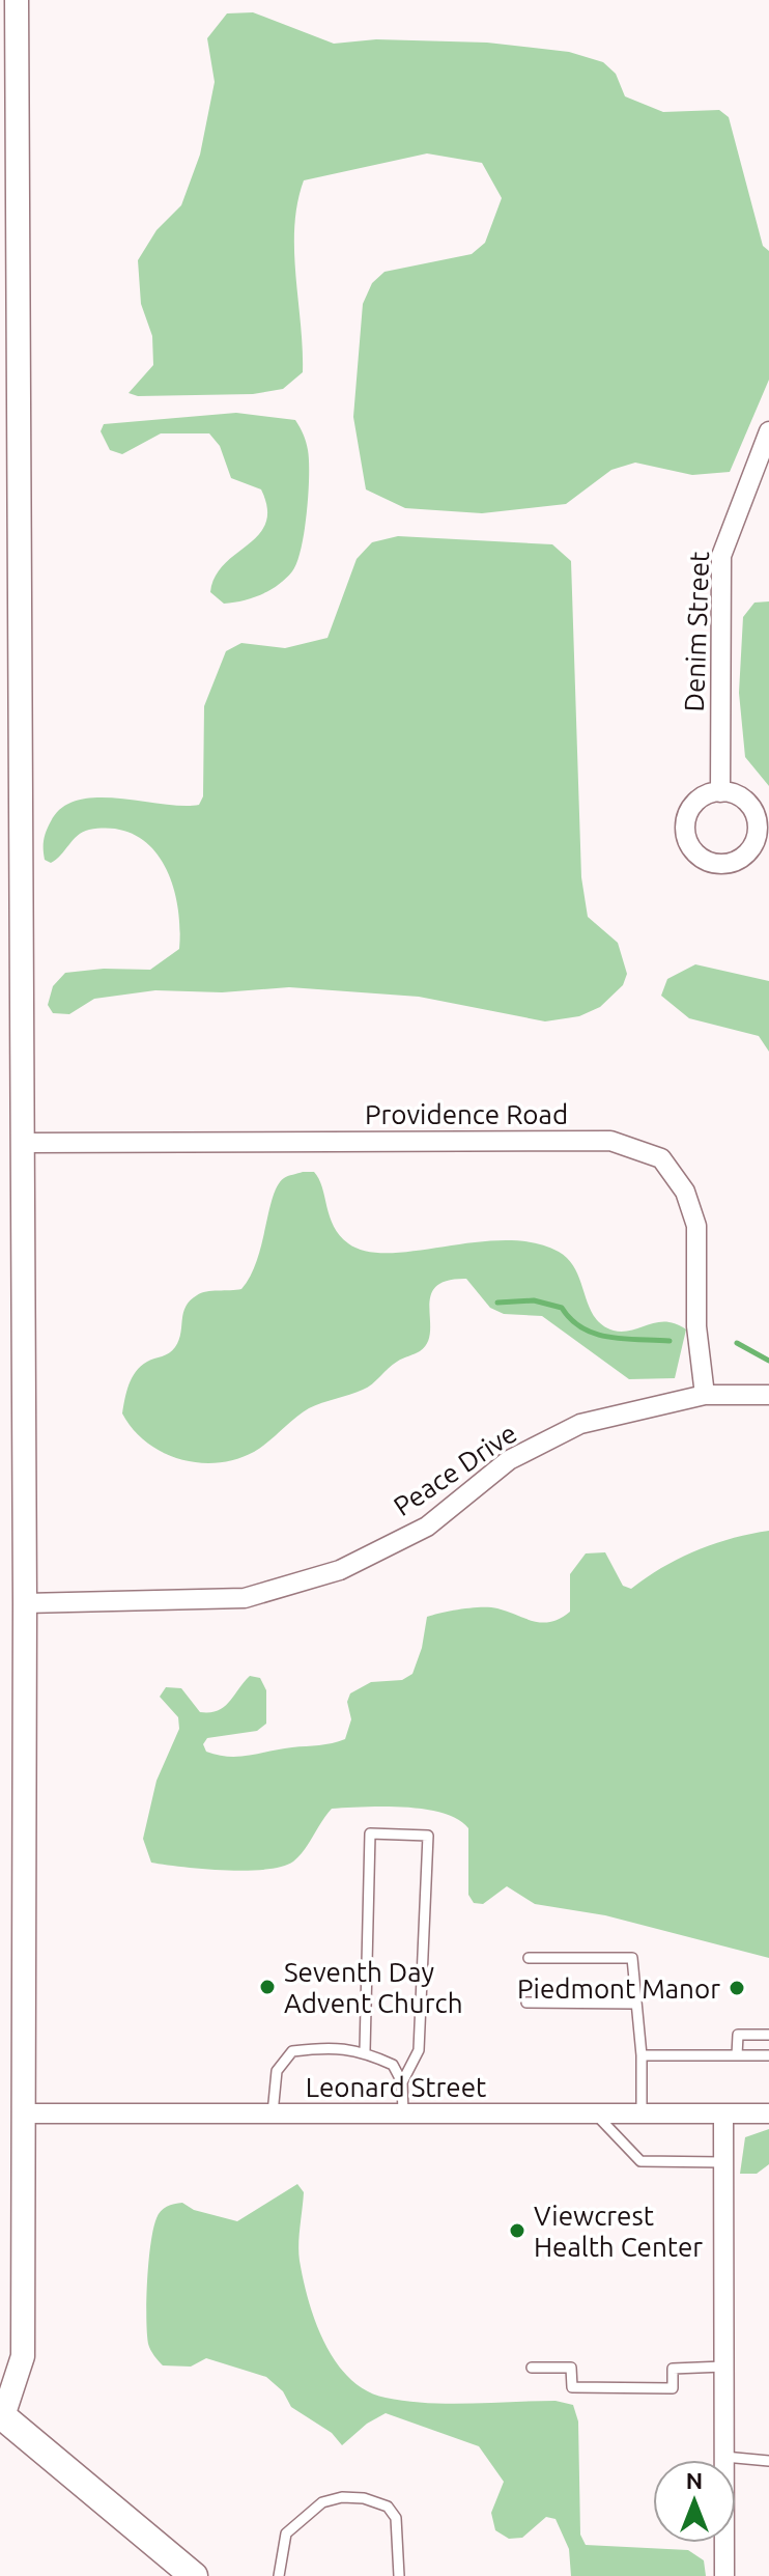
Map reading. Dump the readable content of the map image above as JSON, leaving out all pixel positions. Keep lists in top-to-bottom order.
{
  "streets": {
    "street": [
      "Denim Street",
      "Providence Road",
      "Peace Drive",
      "Leonard Street"
    ]
  },
  "crossings": [
    ["Providence Road", "Peace Drive"]
  ],
  "places": ["Seventh Day Advent Church", "Piedmont Manor", "Viewcrest Health Center"],
  "north": "top"
}
